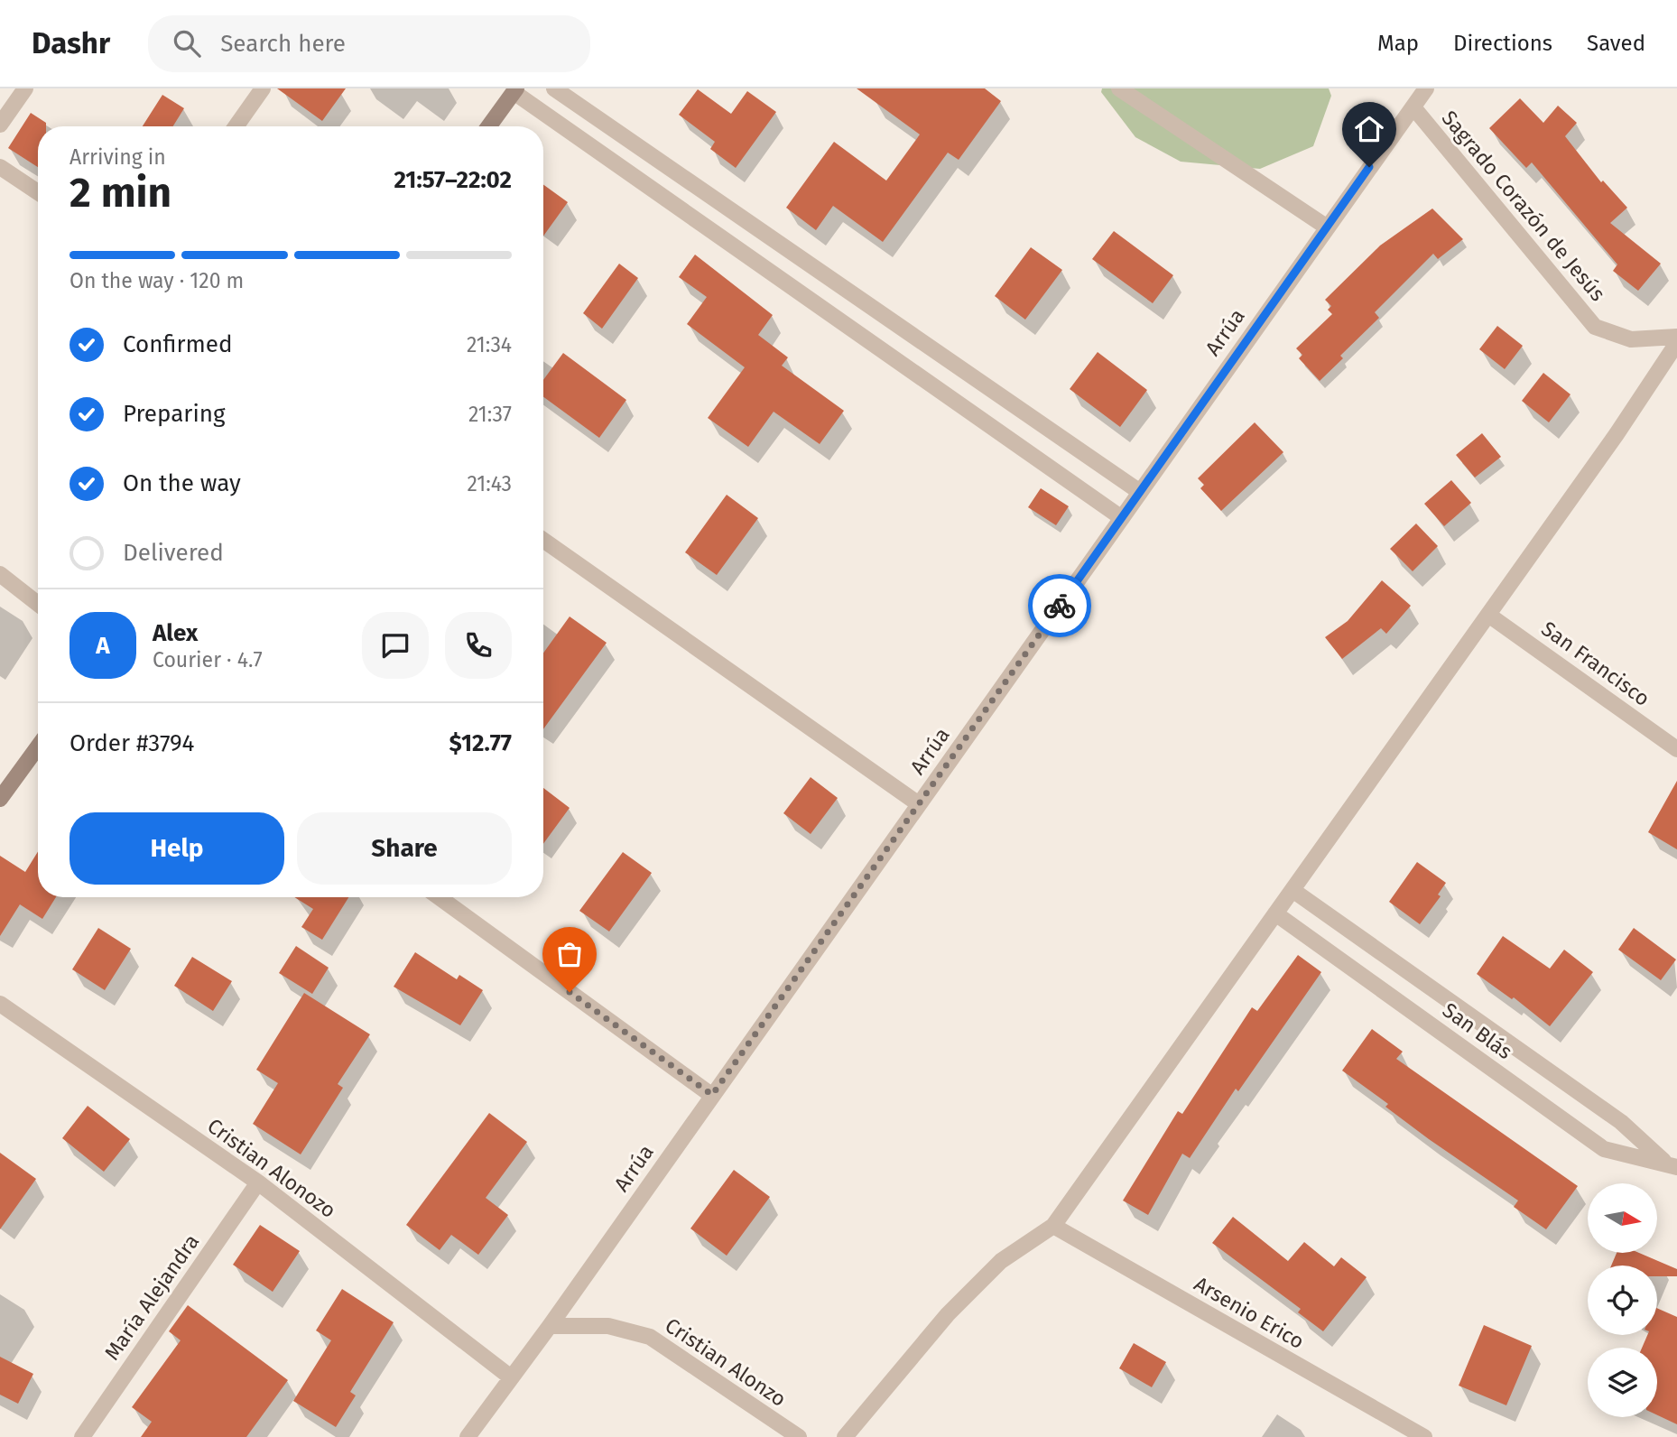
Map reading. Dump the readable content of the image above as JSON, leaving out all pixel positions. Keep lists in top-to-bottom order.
{
  "streets": {
    "street": [
      "Sagrado Corazón de Jesús",
      "Arrúa",
      "San Francisco",
      "San Blás",
      "Cristian Alonozo",
      "María Alejandra",
      "Arsenio Erico",
      "Cristian Alonzo"
    ]
  },
  "crossings": [
    ["Sagrado Corazón de Jesús", "Arrúa"],
    ["Arrúa", "Cristian Alonozo"],
    ["Arrúa", "Cristian Alonzo"],
    ["Cristian Alonozo", "María Alejandra"]
  ],
  "north": "right",
  "page": {
    "header": "Dashr",
    "search": "Search here",
    "nav": ["Map", "Directions", "Saved"],
    "heading": ["2 min", "Arriving in", "21:57–22:02"],
    "panel": [
      "Alex",
      "Courier · 4.7",
      "Order #3794",
      "$12.77"
    ],
    "bar": "On the way · 120 m",
    "list": [
      ["Confirmed", "21:34"],
      ["Preparing", "21:37"],
      ["On the way", "21:43"],
      "Delivered"
    ],
    "round": "A",
    "buttons": ["Help", "Share"]
  }
}
